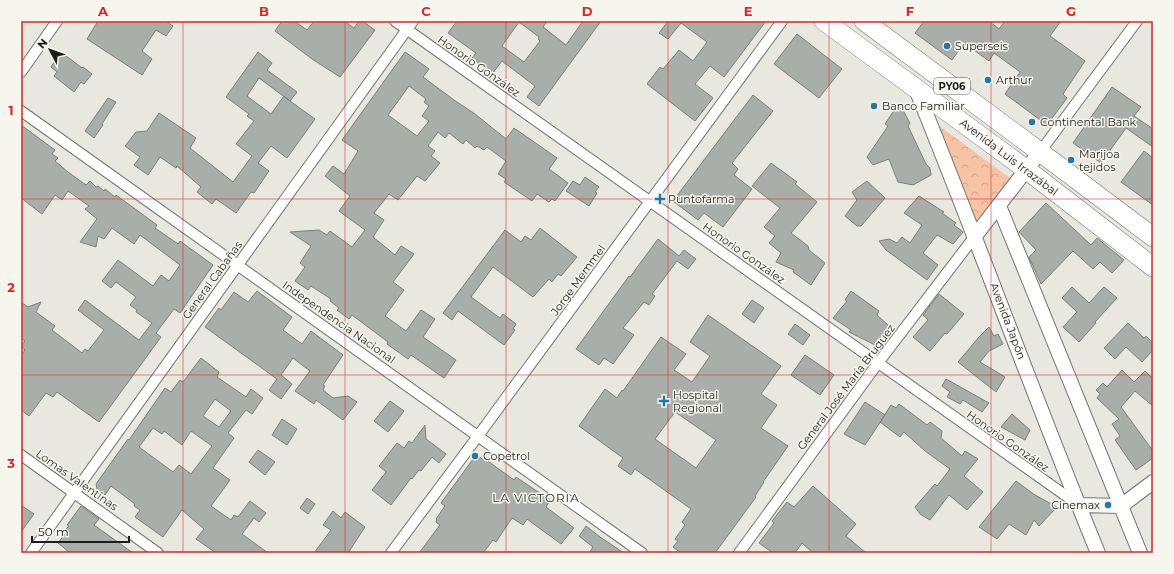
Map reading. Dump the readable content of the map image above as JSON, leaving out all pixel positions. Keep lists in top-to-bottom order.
{
  "streets": {
    "highway": ["PY06", "Avenida Luis Irrazábal"],
    "main road": ["Avenida Japón"],
    "street": [
      "Honorio González",
      "General Cabañas",
      "Jorge Memmel",
      "Independencia Nacional",
      "General José María Bruguez",
      "Lomas Valentinas"
    ]
  },
  "crossings": [
    ["Honorio González", "General Cabañas"],
    ["Honorio González", "Jorge Memmel"],
    ["Honorio González", "Avenida Japón"],
    ["Honorio González", "General José María Bruguez"],
    ["Avenida Luis Irrazábal", "Avenida Japón"],
    ["General Cabañas", "Independencia Nacional"],
    ["General Cabañas", "Lomas Valentinas"],
    ["Jorge Memmel", "Independencia Nacional"],
    ["Avenida Japón", "General José María Bruguez"]
  ],
  "districts": ["LA VICTORIA"],
  "places": {
    "other": [
      "Superseis",
      "Arthur",
      "Banco Familiar",
      "Continental Bank",
      "Marijoa tejidos",
      "Copetrol",
      "Cinemax"
    ],
    "health": ["Puntofarma", "Hospital Regional"]
  },
  "scale_bar": "50 m",
  "north": "top left",
  "grid": {
    "columns": [
      "A",
      "B",
      "C",
      "D",
      "E",
      "F",
      "G"
    ],
    "rows": ["1", "2", "3"]
  }
}
